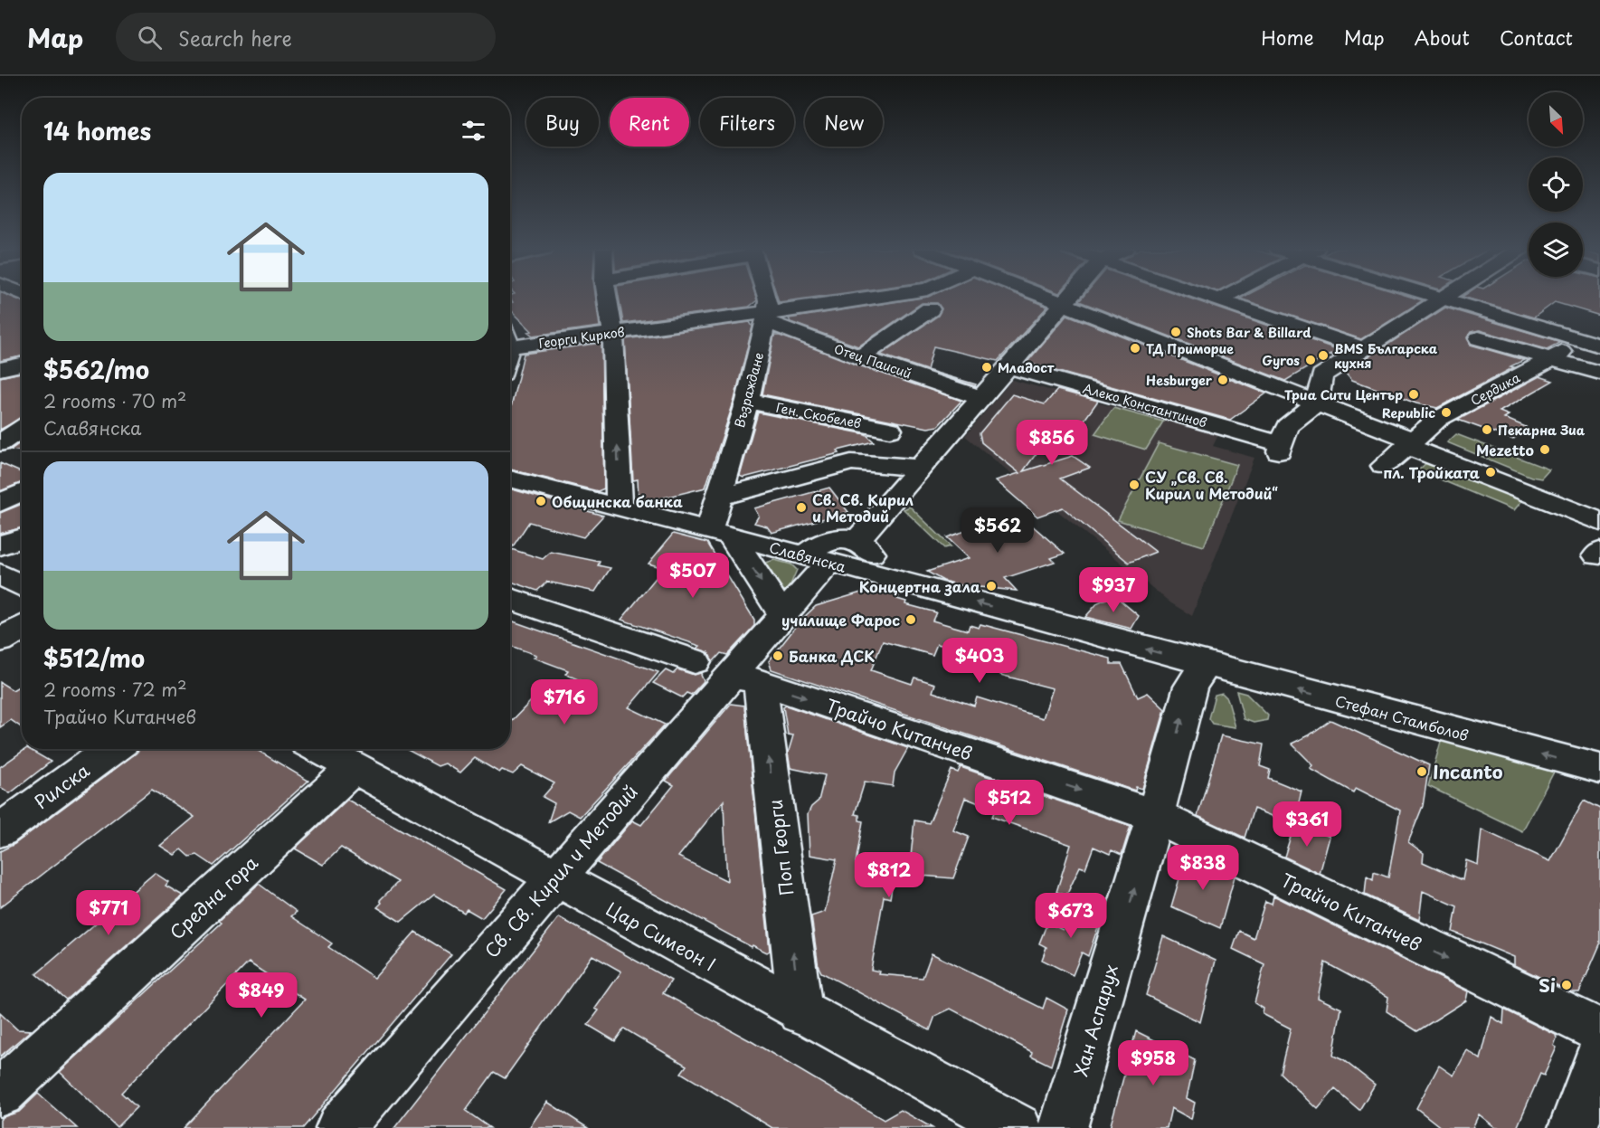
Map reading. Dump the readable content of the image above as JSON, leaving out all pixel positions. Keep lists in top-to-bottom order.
{
  "streets": {
    "street": [
      "Георги Кирков",
      "Отец Паисий",
      "Сердика",
      "Възраждане",
      "Алеко Константинов",
      "Ген. Скобелев",
      "Славянска",
      "Стефан Стамболов",
      "Трайчо Китанчев",
      "Рилска",
      "Поп Георги",
      "Св. Св. Кирил и Методий",
      "Средна гора",
      "Цар Симеон I",
      "Хан Аспарух"
    ]
  },
  "crossings": [
    ["Георги Кирков", "Отец Паисий"],
    ["Георги Кирков", "Възраждане"],
    ["Отец Паисий", "Възраждане"],
    ["Възраждане", "Ген. Скобелев"],
    ["Възраждане", "Славянска"],
    ["Славянска", "Стефан Стамболов"],
    ["Славянска", "Св. Св. Кирил и Методий"],
    ["Славянска", "Хан Аспарух"],
    ["Стефан Стамболов", "Хан Аспарух"],
    ["Трайчо Китанчев", "Поп Георги"],
    ["Трайчо Китанчев", "Св. Св. Кирил и Методий"],
    ["Трайчо Китанчев", "Хан Аспарух"],
    ["Поп Георги", "Св. Св. Кирил и Методий"],
    ["Поп Георги", "Цар Симеон I"],
    ["Св. Св. Кирил и Методий", "Цар Симеон I"],
    ["Средна гора", "Цар Симеон I"]
  ],
  "one_way": [
    "Славянска",
    "Трайчо Китанчев",
    "Поп Георги",
    "Хан Аспарух"
  ],
  "places": [
    "Shots Bar & Billard",
    "ТД Приморие",
    "BMS Българска кухня",
    "Gyros",
    "Младост",
    "Hesburger",
    "Триа Сити Център",
    "Republic",
    "Пекарна Зиа",
    "Mezetto",
    "пл. Тройката",
    "СУ „Св. Св. Кирил и Методий“",
    "Общинска банка",
    "Св. Св. Кирил и Методий",
    "Концертна зала",
    "училище Фарос",
    "Банка ДСК",
    "Incanto",
    "Si"
  ],
  "north": "bottom right",
  "page": {
    "header": "Map",
    "search": "Search here",
    "nav": [
      "Home",
      "Map",
      "About",
      "Contact"
    ],
    "chip": [
      "Buy",
      "Rent",
      "Filters",
      "New"
    ],
    "heading": "14 homes",
    "list": [
      {
        "name": "$562/mo",
        "note": "2 rooms · 70 m² · Славянска"
      },
      {
        "name": "$512/mo",
        "note": "2 rooms · 72 m² · Трайчо Китанчев"
      }
    ],
    "price": [
      "$856",
      "$562",
      "$507",
      "$937",
      "$403",
      "$716",
      "$512",
      "$361",
      "$838",
      "$812",
      "$771",
      "$673",
      "$849",
      "$958"
    ]
  }
}
